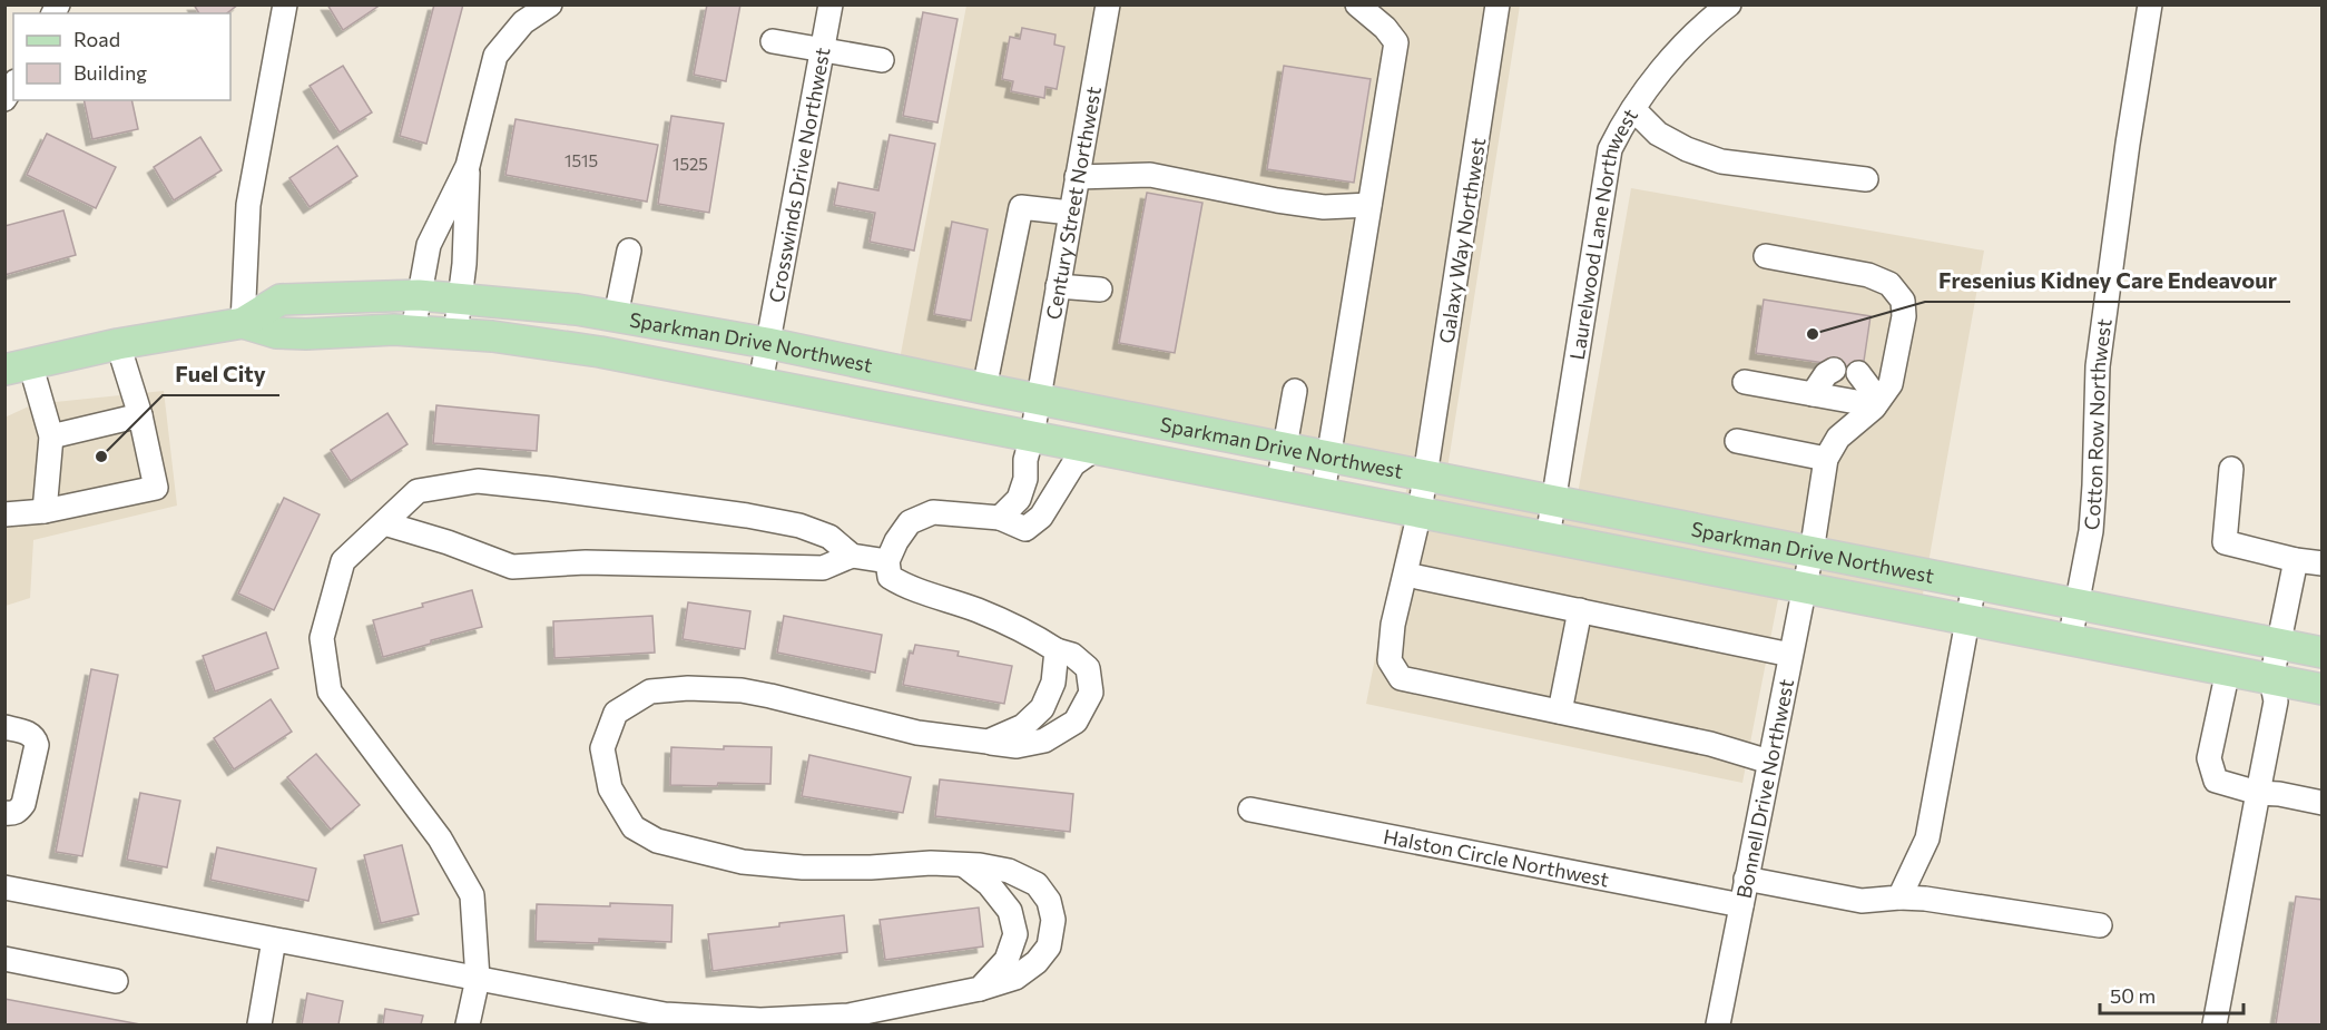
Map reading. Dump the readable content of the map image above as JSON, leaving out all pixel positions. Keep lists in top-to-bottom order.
{
  "streets": {
    "main road": ["Sparkman Drive Northwest"],
    "street": [
      "Crosswinds Drive Northwest",
      "Century Street Northwest",
      "Laurelwood Lane Northwest",
      "Galaxy Way Northwest",
      "Cotton Row Northwest",
      "Bonnell Drive Northwest",
      "Halston Circle Northwest"
    ]
  },
  "crossings": [
    ["Crosswinds Drive Northwest", "Sparkman Drive Northwest"],
    ["Century Street Northwest", "Sparkman Drive Northwest"],
    ["Laurelwood Lane Northwest", "Sparkman Drive Northwest"],
    ["Galaxy Way Northwest", "Sparkman Drive Northwest"],
    ["Galaxy Way Northwest", "Bonnell Drive Northwest"],
    ["Sparkman Drive Northwest", "Cotton Row Northwest"],
    ["Sparkman Drive Northwest", "Bonnell Drive Northwest"],
    ["Bonnell Drive Northwest", "Halston Circle Northwest"]
  ],
  "places": ["Fresenius Kidney Care Endeavour", "Fuel City"],
  "house_numbers": ["1515", "1525"],
  "legend": ["Road", "Building"],
  "scale_bar": "50 m"
}
